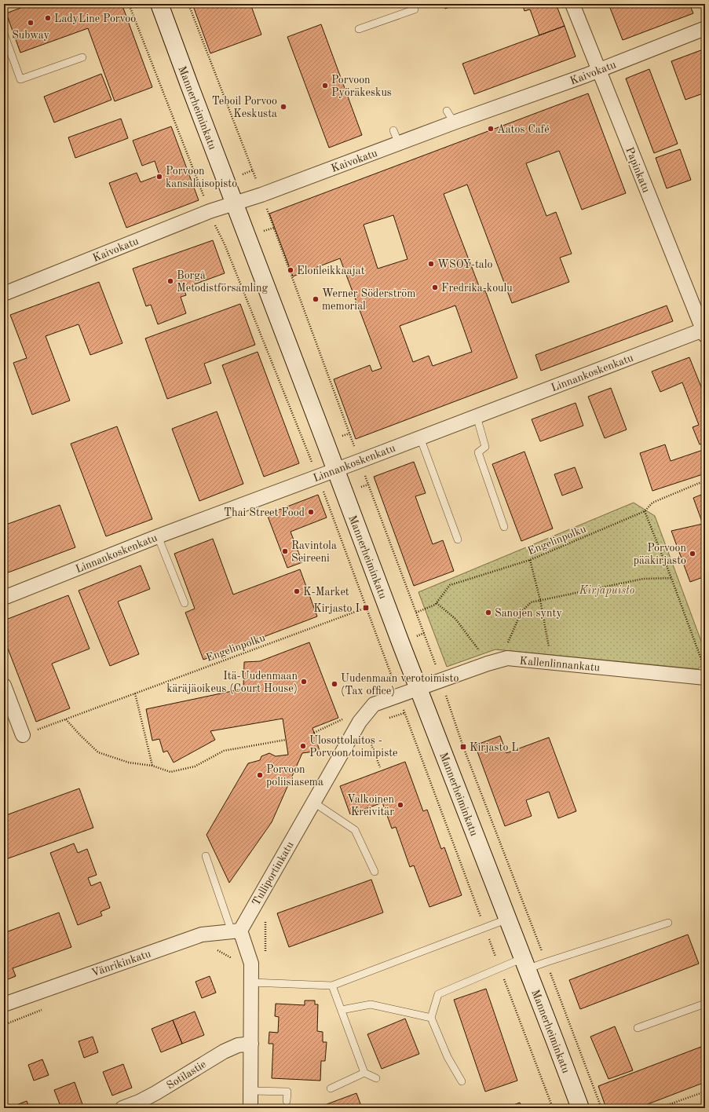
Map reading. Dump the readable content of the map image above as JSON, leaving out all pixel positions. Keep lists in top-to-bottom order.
{
  "streets": {
    "main road": ["Mannerheiminkatu"],
    "street": [
      "Kaivokatu",
      "Papinkatu",
      "Linnankoskenkatu",
      "Kallenlinnankatu",
      "Tulliportinkatu",
      "Vänrikinkatu",
      "Sotilastie"
    ],
    "path": ["Engelinpolku"]
  },
  "crossings": [
    ["Kaivokatu", "Mannerheiminkatu"],
    ["Kaivokatu", "Papinkatu"],
    ["Mannerheiminkatu", "Linnankoskenkatu"],
    ["Mannerheiminkatu", "Kallenlinnankatu"],
    ["Mannerheiminkatu", "Tulliportinkatu"],
    ["Papinkatu", "Linnankoskenkatu"],
    ["Kallenlinnankatu", "Tulliportinkatu"],
    ["Tulliportinkatu", "Vänrikinkatu"]
  ],
  "parks": ["Kirjapuisto"],
  "places": {
    "other": [
      "LadyLine Porvoo",
      "Subway",
      "Porvoon Pyöräkeskus",
      "Teboil Porvoo Keskusta",
      "Aatos Café",
      "Porvoon kansalaisopisto",
      "WSOY-talo",
      "Elonleikkaajat",
      "Borgå Metodistförsamling",
      "Fredrika-koulu",
      "Werner Söderström memorial",
      "Thai Street Food",
      "Ravintola Seireeni",
      "Porvoon pääkirjasto",
      "K-Market",
      "Sanojen synty",
      "Itä-Uudenmaan käräjäoikeus (Court House)",
      "Uudenmaan verotoimisto (Tax office)",
      "Ulosottolaitos - Porvoon toimipiste",
      "Porvoon poliisiasema",
      "Valkoinen Kreivitär"
    ],
    "transit": ["Kirjasto I", "Kirjasto L"]
  }
}
